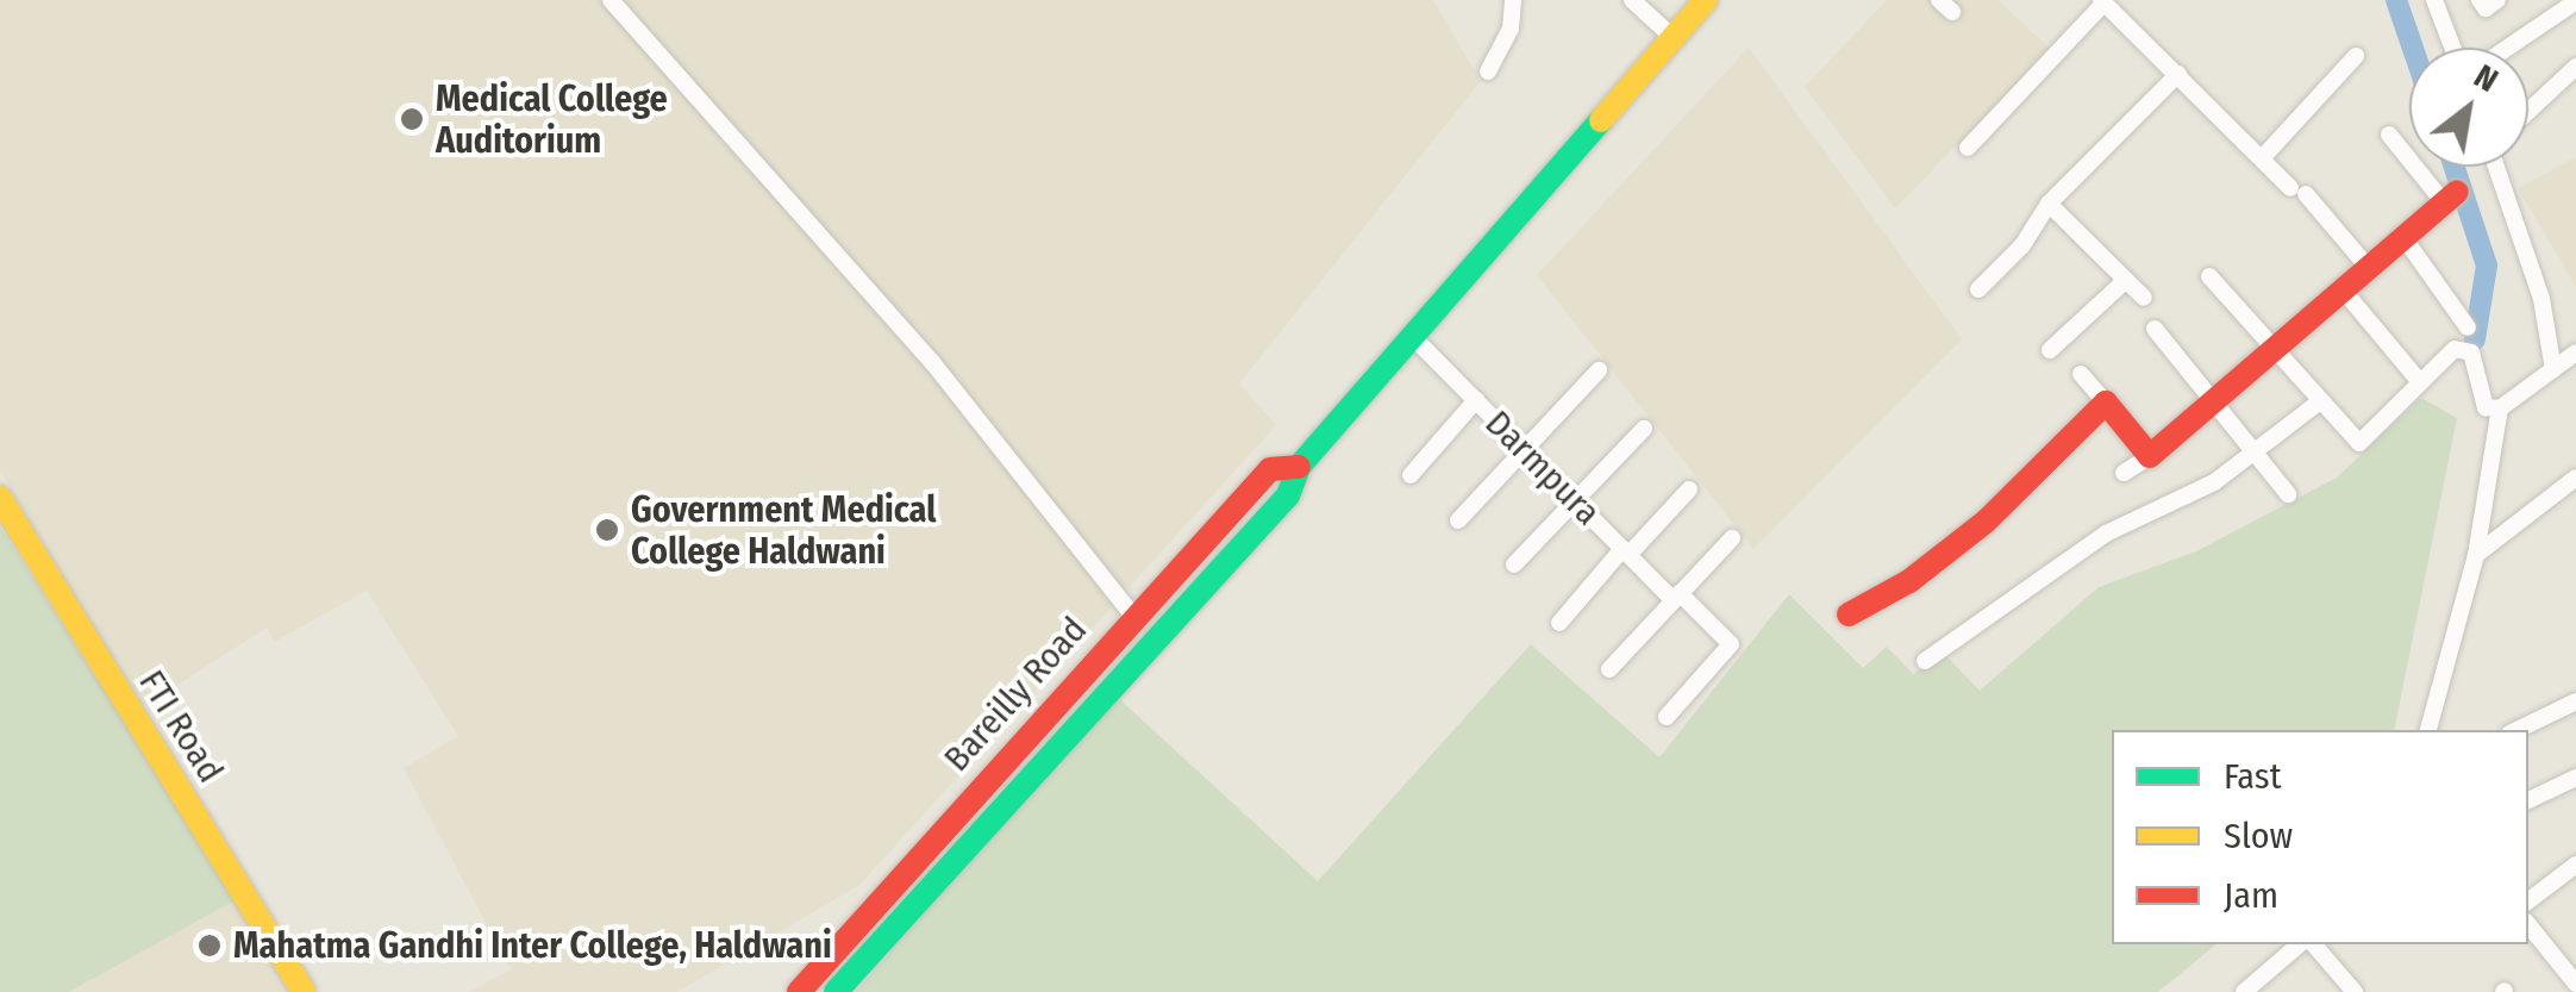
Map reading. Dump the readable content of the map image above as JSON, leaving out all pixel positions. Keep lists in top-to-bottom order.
{
  "streets": {
    "main road": ["Bareilly Road", "FTI Road"],
    "street": ["Darmpura"]
  },
  "crossings": [
    ["Darmpura", "Bareilly Road"]
  ],
  "places": ["Medical College Auditorium", "Government Medical College Haldwani", "Mahatma Gandhi Inter College, Haldwani"],
  "legend": ["Fast", "Slow", "Jam"],
  "north": "top right"
}
